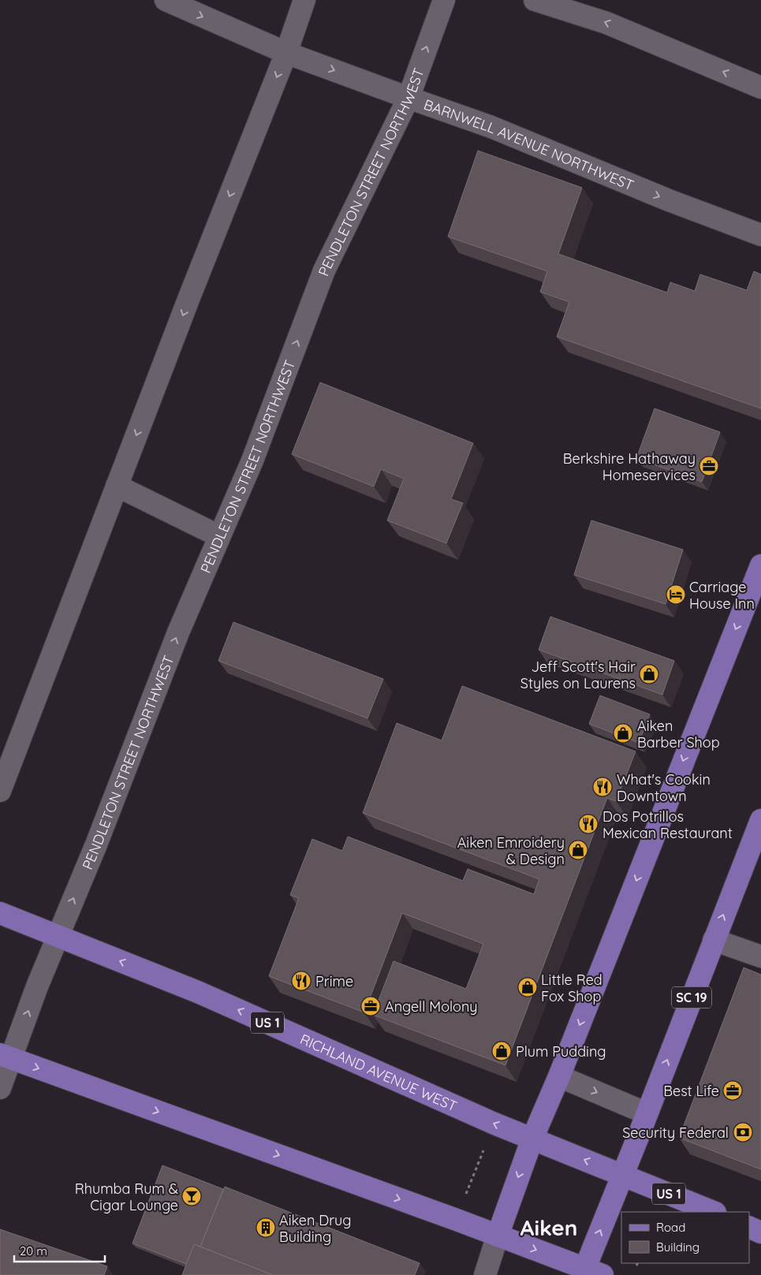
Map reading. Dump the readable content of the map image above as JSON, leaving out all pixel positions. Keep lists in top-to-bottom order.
{
  "streets": {
    "main road": ["SC 19", "US 1", "RICHLAND AVENUE WEST"],
    "street": ["BARNWELL AVENUE NORTHWEST", "PENDLETON STREET NORTHWEST"]
  },
  "crossings": [
    ["BARNWELL AVENUE NORTHWEST", "PENDLETON STREET NORTHWEST"],
    ["PENDLETON STREET NORTHWEST", "RICHLAND AVENUE WEST"],
    ["SC 19", "RICHLAND AVENUE WEST"]
  ],
  "districts": ["Aiken"],
  "places": {
    "office": ["Berkshire Hathaway Homeservices", "Angell Molony", "Best Life"],
    "hotel": ["Carriage House Inn"],
    "shop": [
      "Jeff Scott's Hair Styles on Laurens",
      "Aiken Barber Shop",
      "Aiken Emroidery & Design",
      "Little Red Fox Shop",
      "Plum Pudding"
    ],
    "restaurant": ["What's Cookin Downtown", "Dos Potrillos Mexican Restaurant", "Prime"],
    "bank": ["Security Federal"],
    "bar": ["Rhumba Rum & Cigar Lounge"],
    "building": ["Aiken Drug Building"]
  },
  "legend": ["Road", "Building"],
  "scale_bar": "20 m"
}
